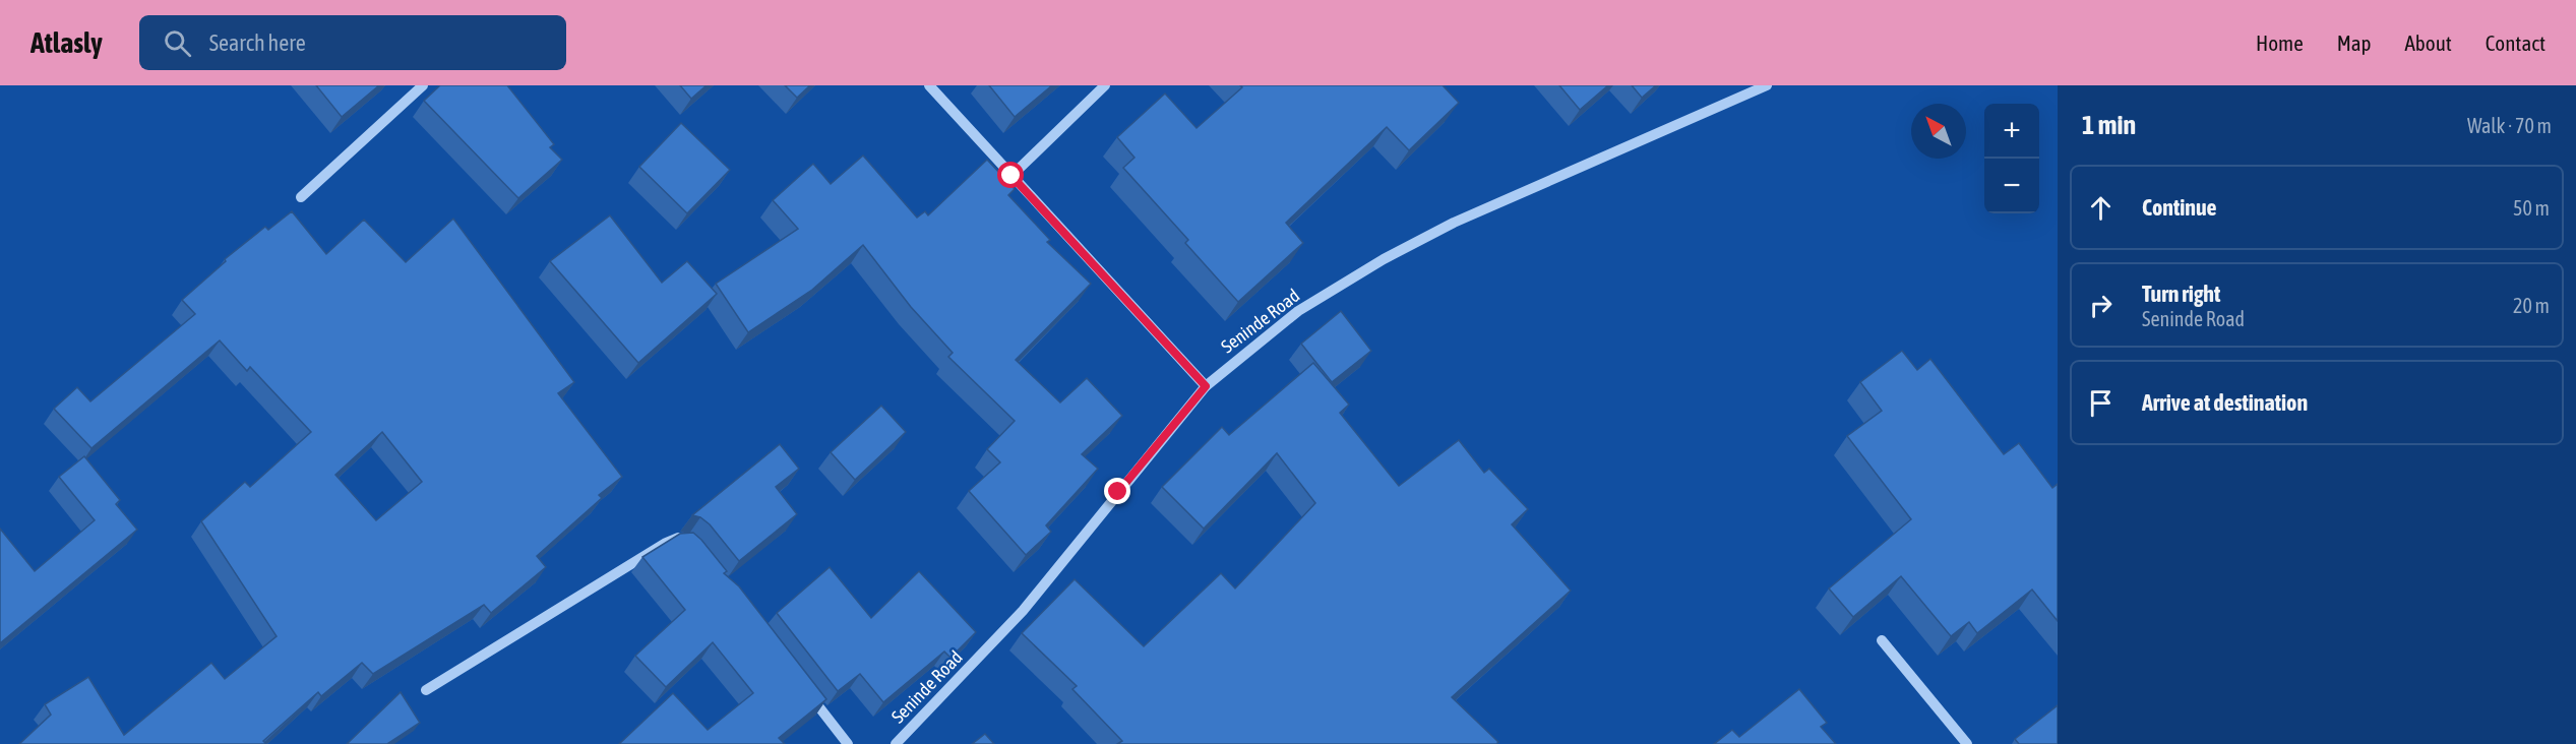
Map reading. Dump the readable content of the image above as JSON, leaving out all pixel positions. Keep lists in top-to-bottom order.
{
  "streets": {
    "street": ["Seninde Road"]
  },
  "north": "top left",
  "page": {
    "header": "Atlasly",
    "search": "Search here",
    "nav": [
      "Home",
      "Map",
      "About",
      "Contact"
    ],
    "heading": ["1 min", "Walk · 70 m"],
    "map_buttons": ["+", "−"],
    "list": [
      ["Continue", "50 m"],
      ["Turn right", "Seninde Road", "20 m"],
      "Arrive at destination"
    ]
  }
}
